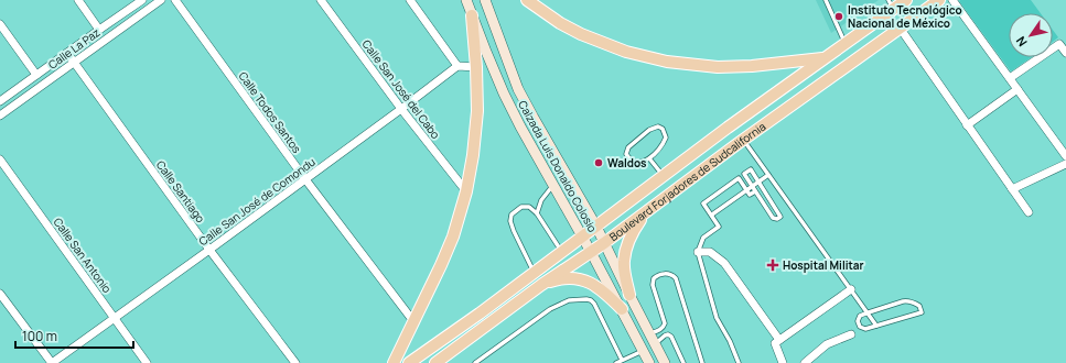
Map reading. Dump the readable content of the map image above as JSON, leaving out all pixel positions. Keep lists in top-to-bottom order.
{
  "streets": {
    "main road": ["Calzada Luis Donaldo Colosio", "Boulevard Forjadores de Sudcalifornia"],
    "street": [
      "Calle La Paz",
      "Calle San José del Cabo",
      "Calle Todos Santos",
      "Calle Santiago",
      "Calle San José de Comondu",
      "Calle San Antonio"
    ]
  },
  "crossings": [
    ["Calle La Paz", "Calle Santiago"],
    ["Calle San José del Cabo", "Calle San José de Comondu"],
    ["Calle Todos Santos", "Calle San José de Comondu"],
    ["Calzada Luis Donaldo Colosio", "Boulevard Forjadores de Sudcalifornia"],
    ["Calle Santiago", "Calle San José de Comondu"],
    ["Calle San José de Comondu", "Calle San Antonio"]
  ],
  "places": {
    "other": ["Instituto Tecnológico Nacional de México", "Waldos"],
    "health": ["Hospital Militar"]
  },
  "scale_bar": "100 m",
  "north": "bottom left"
}
